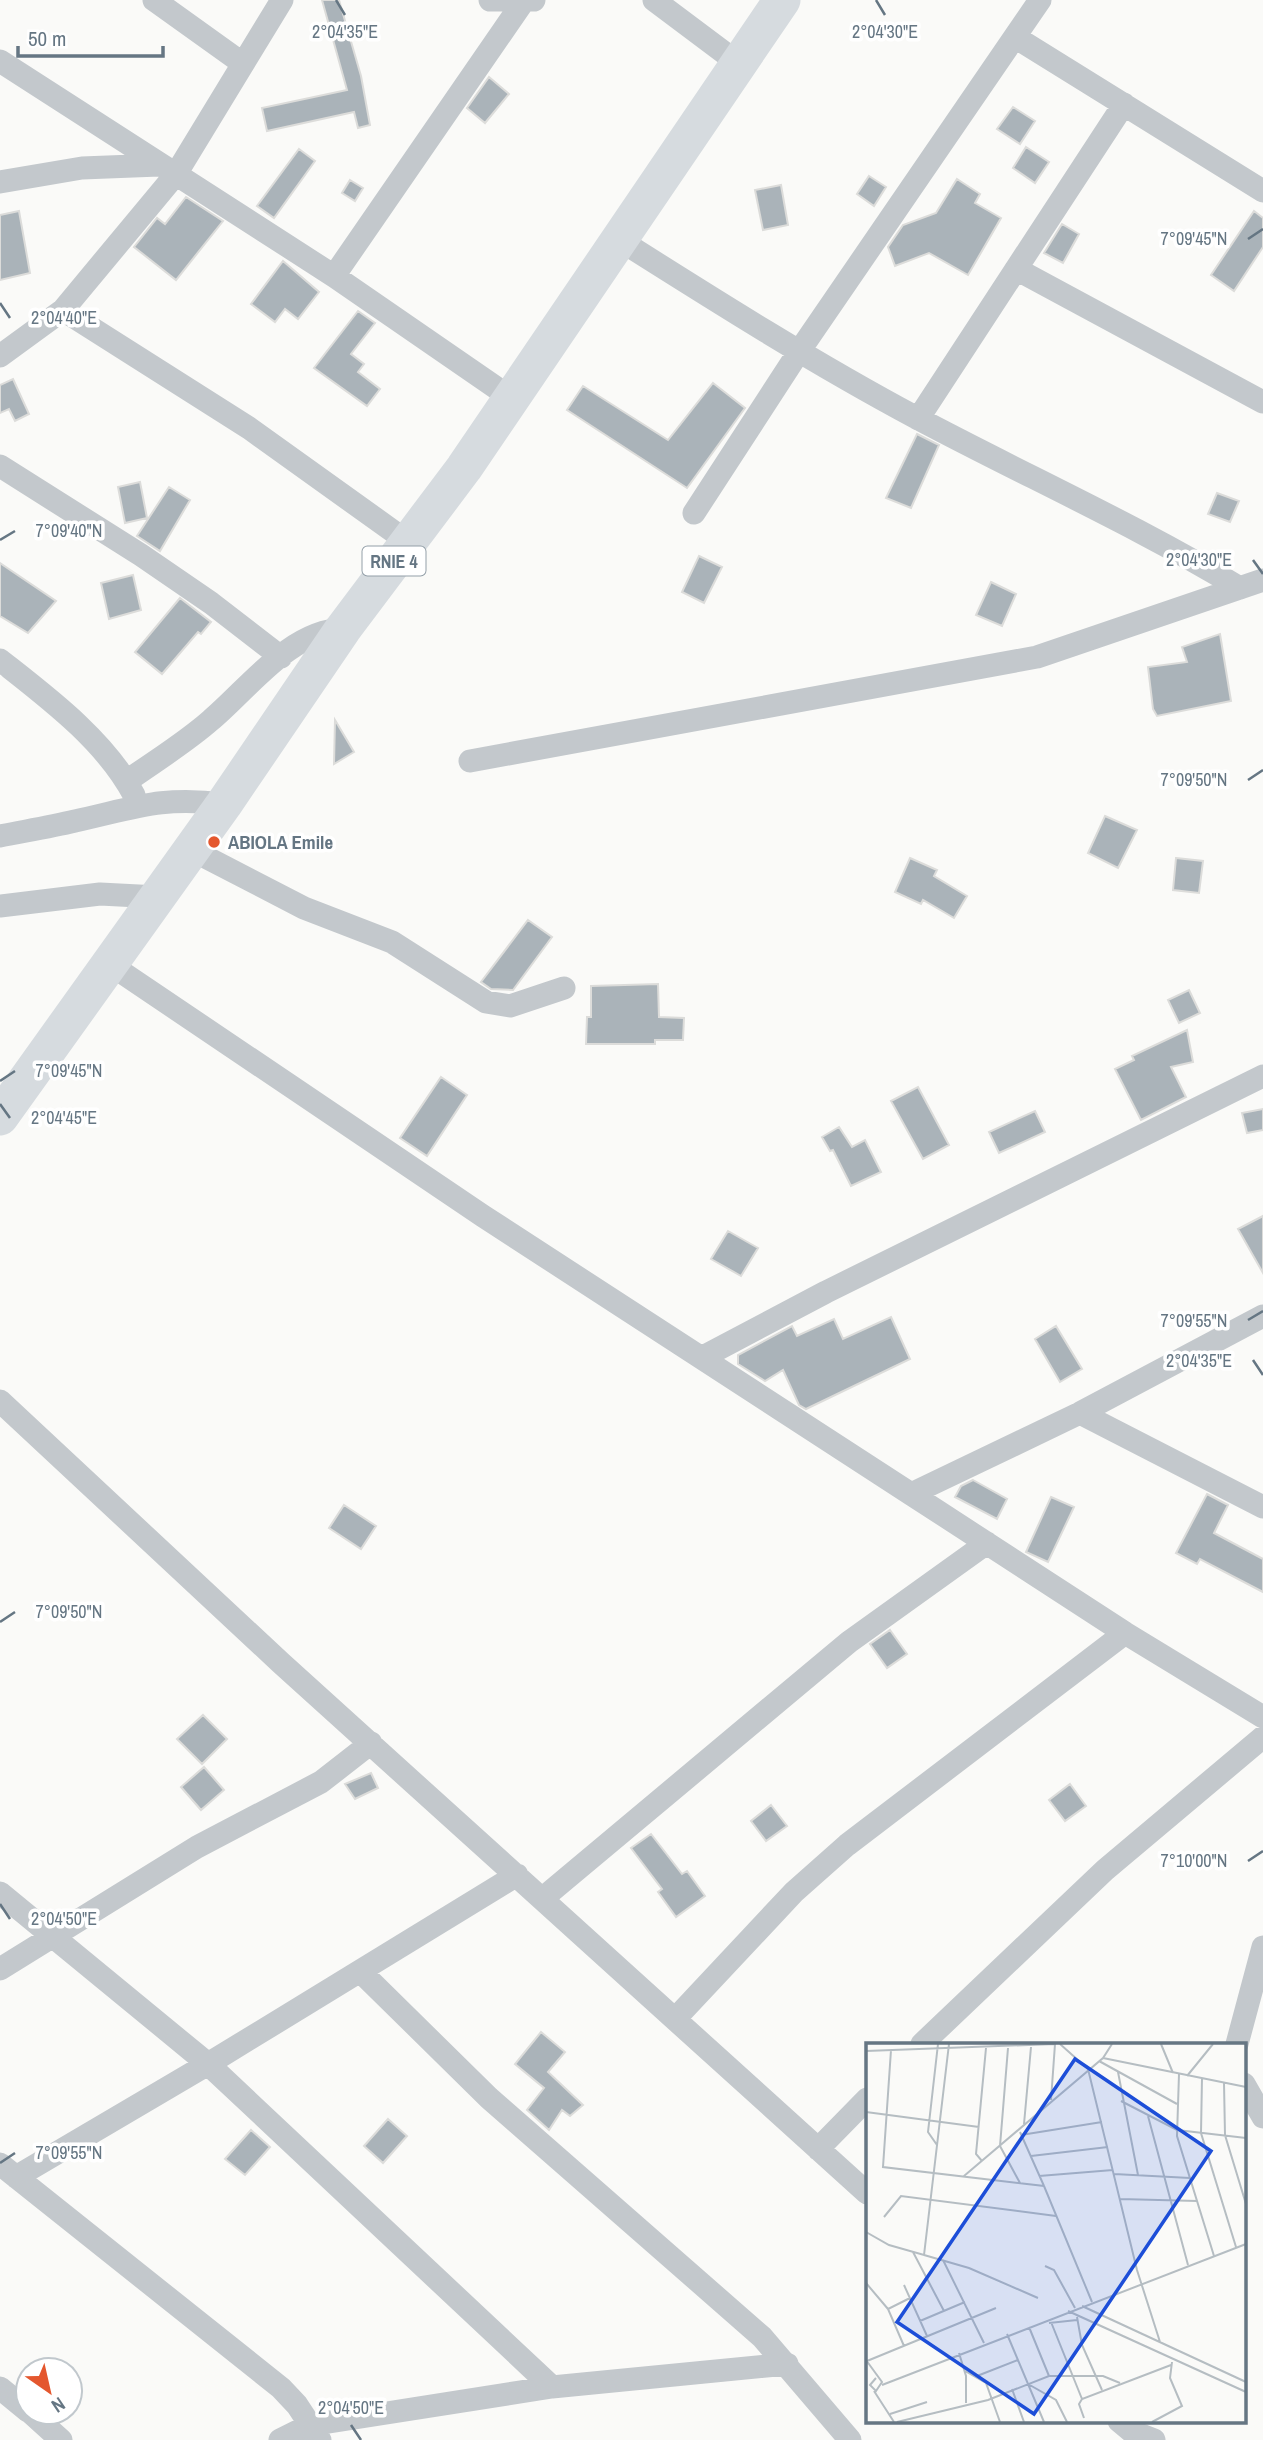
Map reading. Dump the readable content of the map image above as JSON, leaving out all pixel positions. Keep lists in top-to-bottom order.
{
  "streets": {
    "main road": ["RNIE 4"]
  },
  "places": ["ABIOLA Emile"],
  "scale_bar": "50 m",
  "north": "bottom right",
  "coordinates": [
    "2°04'35\"E",
    "2°04'30\"E",
    "7°09'45\"N",
    "2°04'40\"E",
    "7°09'40\"N",
    "7°09'50\"N",
    "2°04'45\"E",
    "7°09'55\"N",
    "7°10'00\"N",
    "2°04'50\"E"
  ]
}
